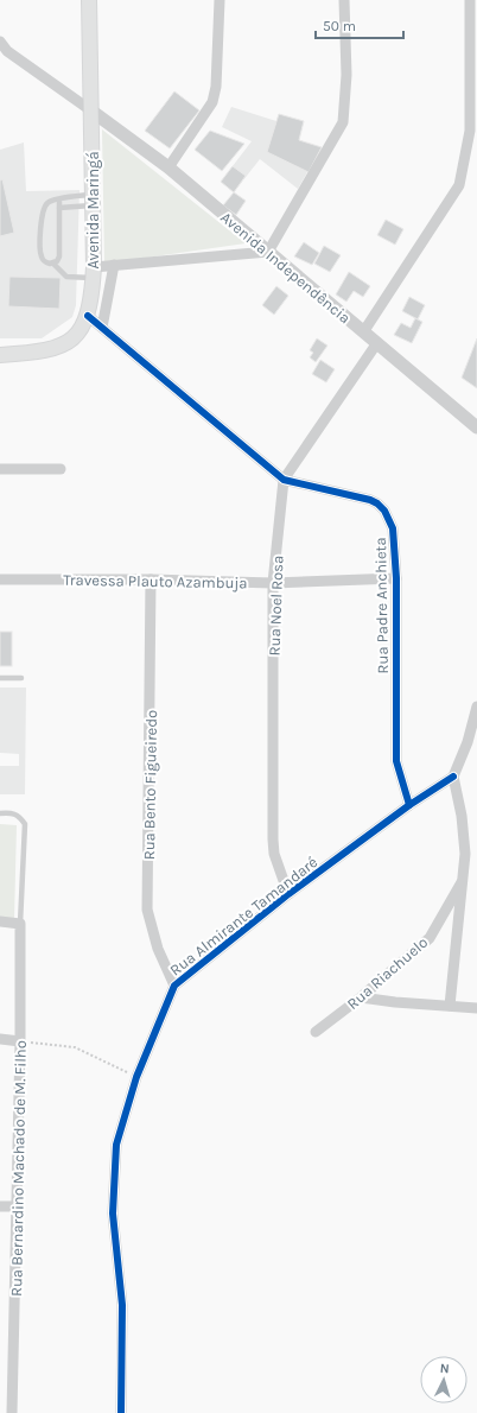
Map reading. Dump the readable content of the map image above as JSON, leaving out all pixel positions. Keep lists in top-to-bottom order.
{
  "streets": {
    "main road": ["Avenida Maringá"],
    "street": [
      "Avenida Independência",
      "Travessa Plauto Azambuja",
      "Rua Noel Rosa",
      "Rua Padre Anchieta",
      "Rua Bento Figueiredo",
      "Rua Almirante Tamandaré",
      "Rua Riachuelo",
      "Rua Bernardino Machado de M. Filho"
    ]
  },
  "crossings": [
    ["Avenida Maringá", "Avenida Independência"],
    ["Avenida Maringá", "Rua Padre Anchieta"],
    ["Avenida Independência", "Rua Noel Rosa"],
    ["Travessa Plauto Azambuja", "Rua Noel Rosa"],
    ["Travessa Plauto Azambuja", "Rua Padre Anchieta"],
    ["Travessa Plauto Azambuja", "Rua Bento Figueiredo"],
    ["Rua Noel Rosa", "Rua Padre Anchieta"],
    ["Rua Noel Rosa", "Rua Almirante Tamandaré"],
    ["Rua Padre Anchieta", "Rua Almirante Tamandaré"],
    ["Rua Bento Figueiredo", "Rua Almirante Tamandaré"]
  ],
  "scale_bar": "50 m",
  "north": "top"
}
